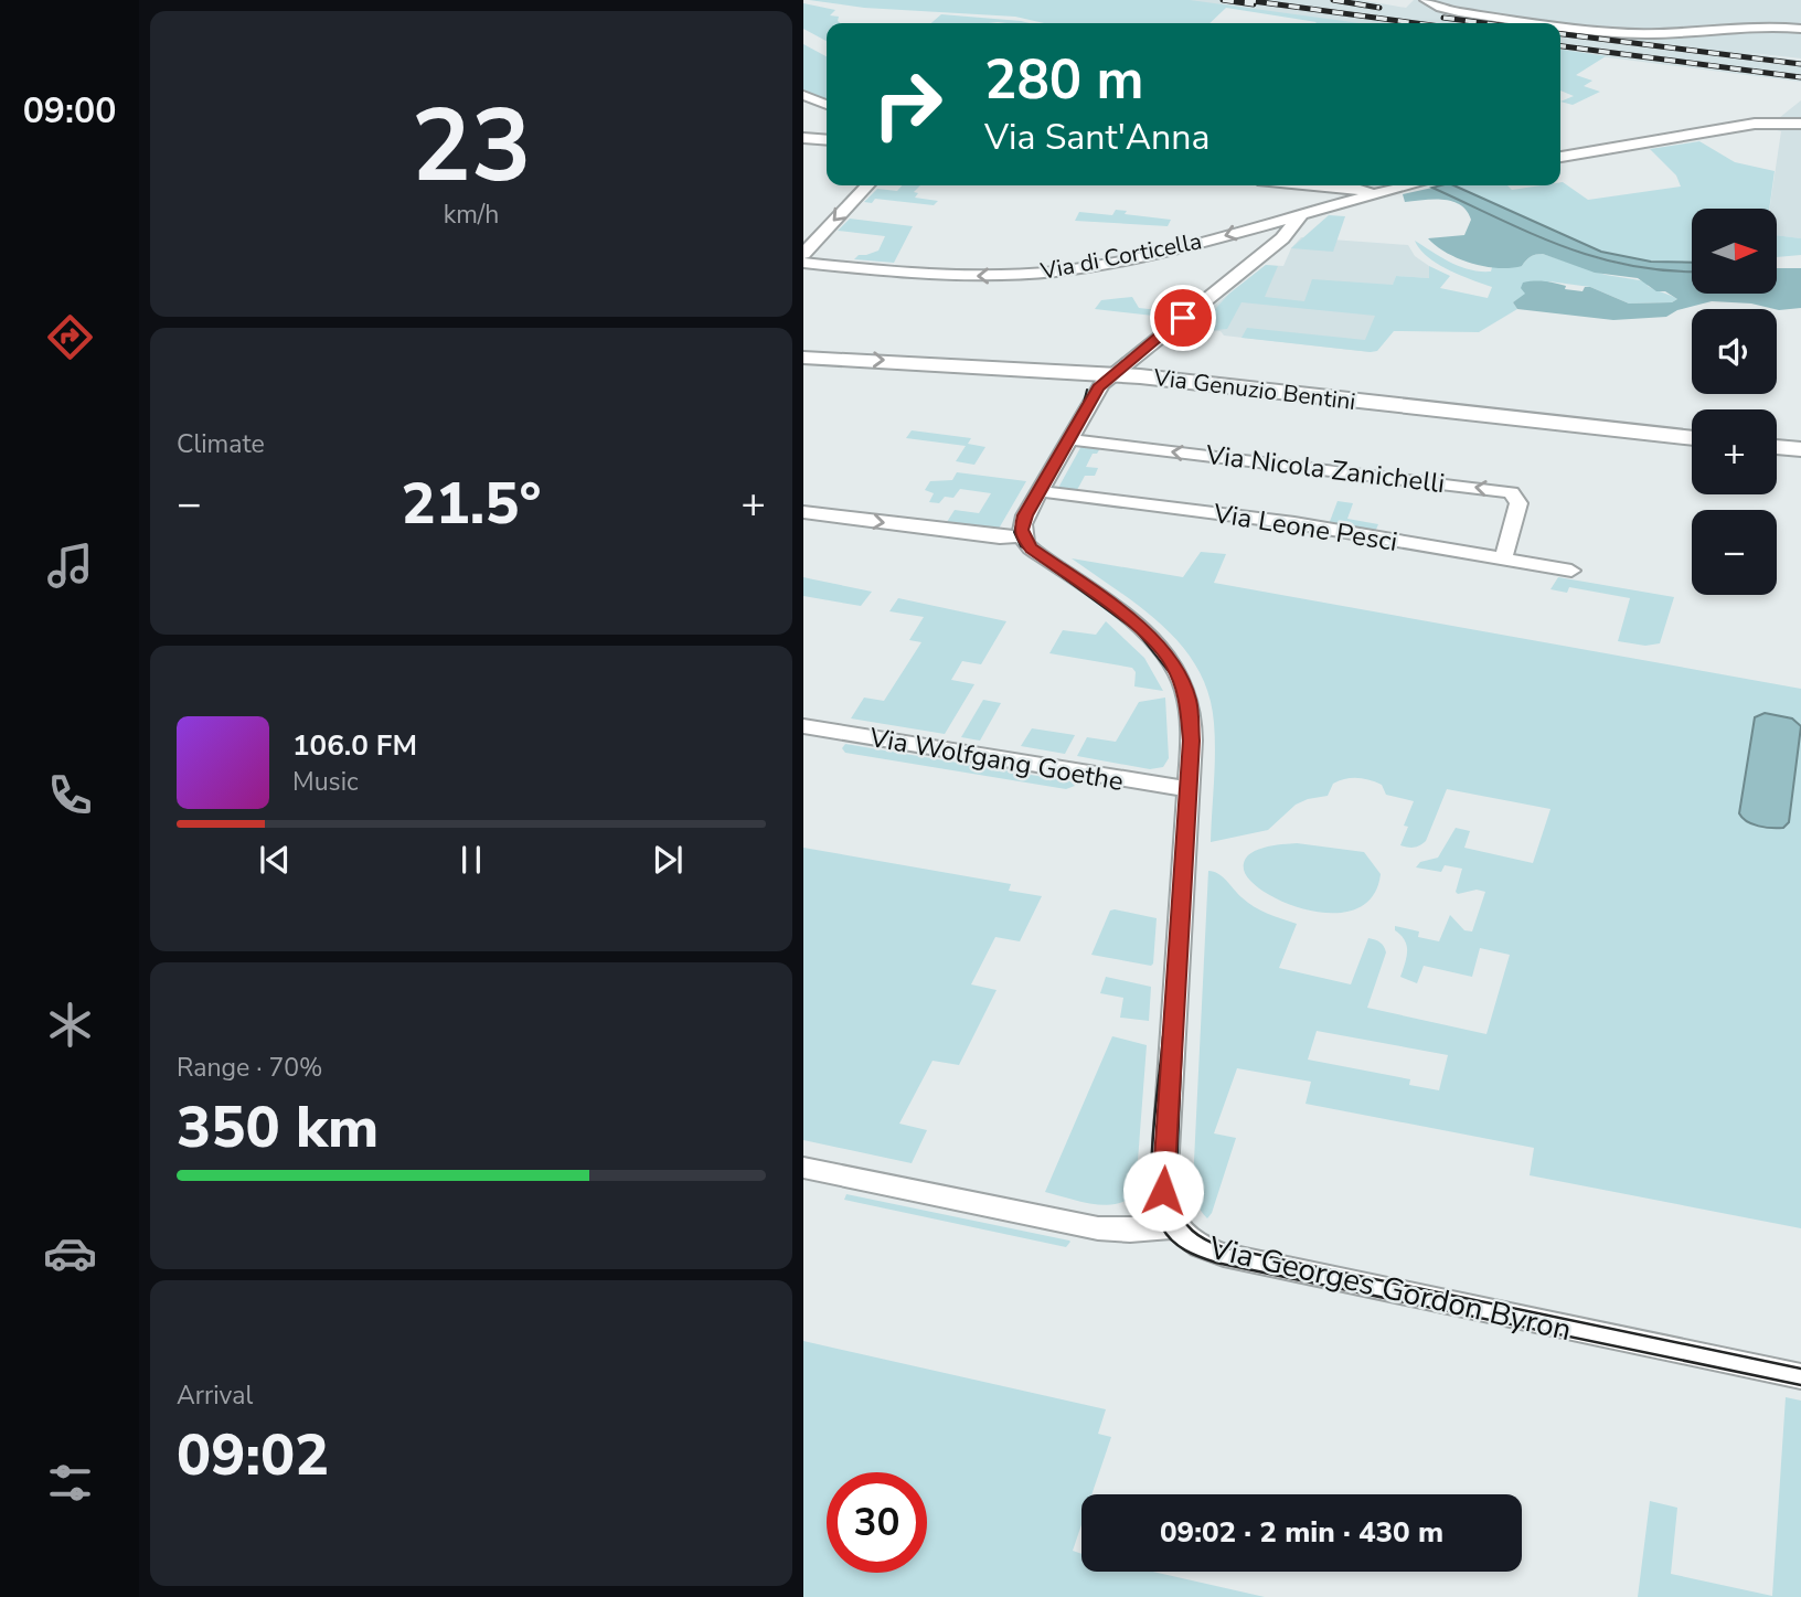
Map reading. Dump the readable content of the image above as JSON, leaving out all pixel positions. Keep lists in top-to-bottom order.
{
  "streets": {
    "street": [
      "Via di Corticella",
      "Via Genuzio Bentini",
      "Via Nicola Zanichelli",
      "Via Leone Pesci",
      "Via Wolfgang Goethe",
      "Via Georges Gordon Byron"
    ]
  },
  "crossings": [
    ["Via Nicola Zanichelli", "Via Leone Pesci"]
  ],
  "one_way": ["Via di Corticella", "Via Nicola Zanichelli"],
  "north": "right",
  "page": {
    "tabs": "09:00",
    "tile": [
      ["23", "km/h"],
      "Climate",
      ["Range · 70%", "350 km"],
      ["Arrival", "09:02"]
    ],
    "turn": ["280 m", "Via Sant'Anna"],
    "map_buttons": ["+", "−"],
    "heat": ["−", "21.5°", "+"],
    "song": ["106.0 FM", "Music"],
    "limit": "30",
    "trip": "09:02 · 2 min · 430 m"
  }
}
